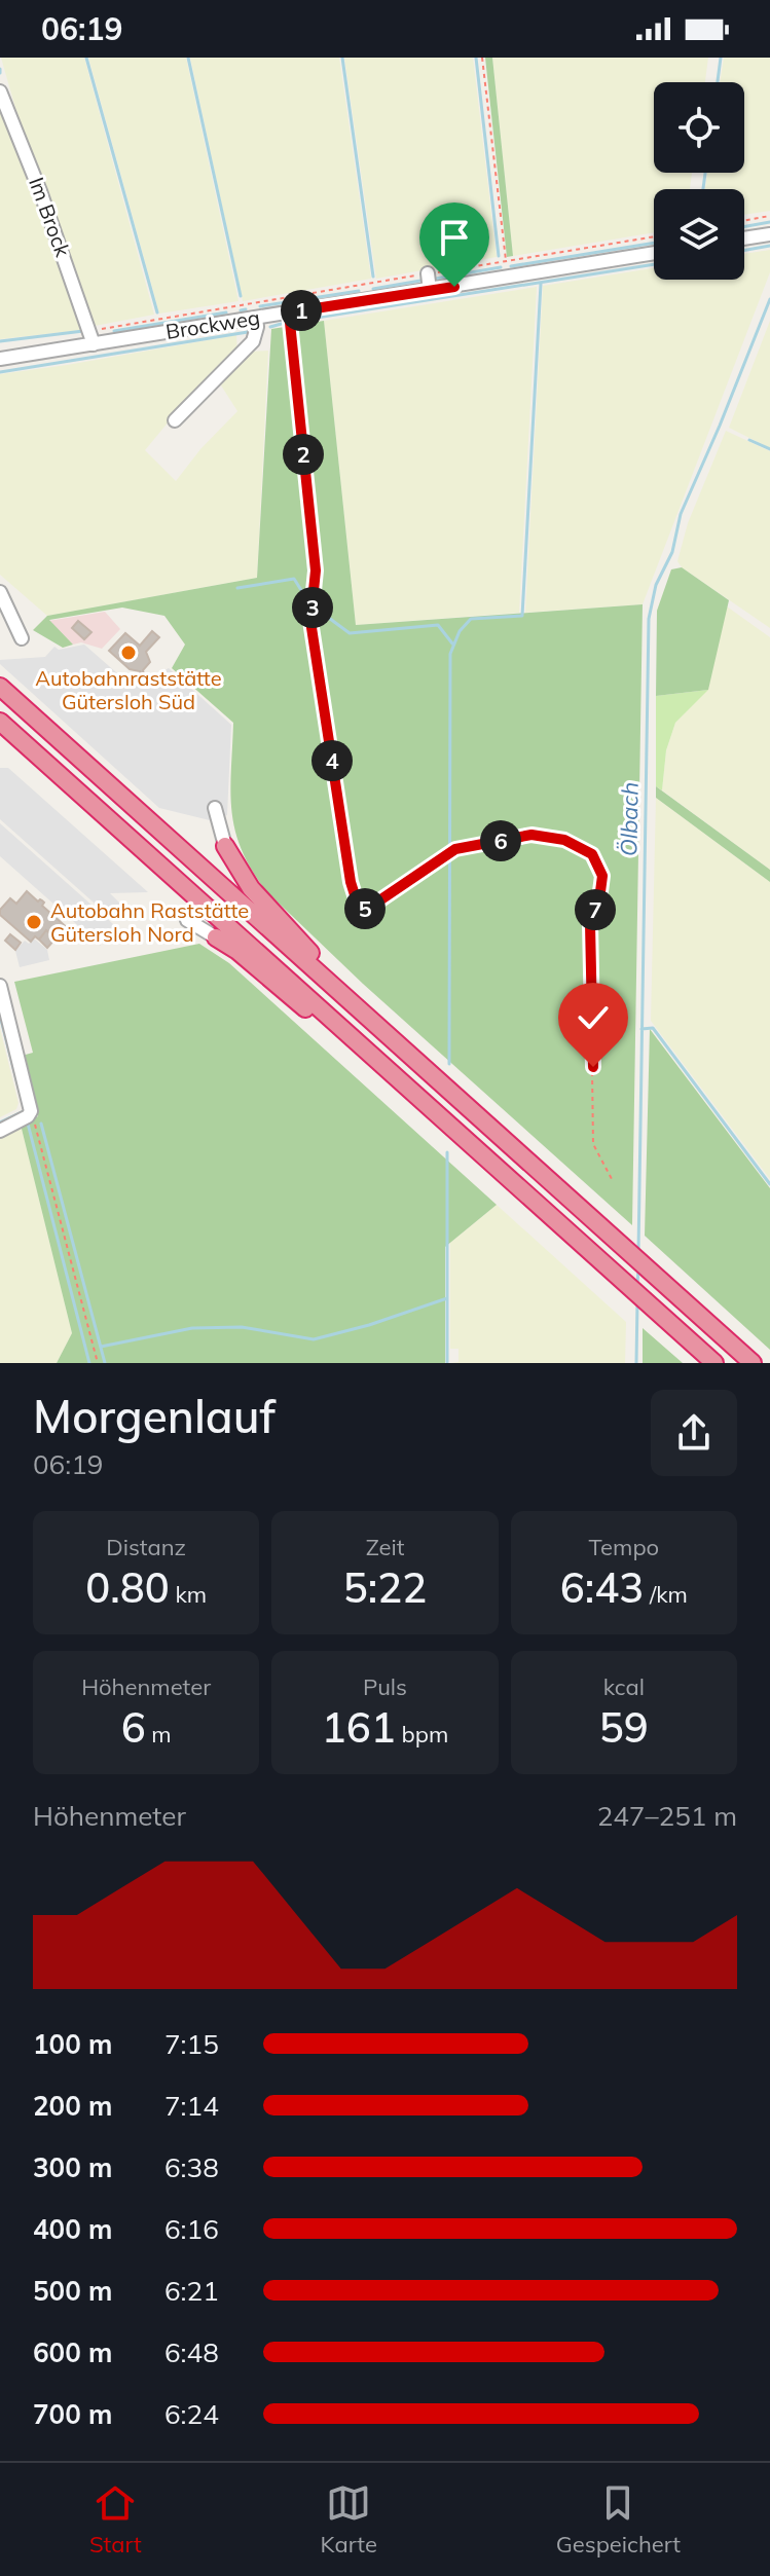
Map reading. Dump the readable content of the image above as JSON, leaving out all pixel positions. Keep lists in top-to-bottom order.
{
  "streets": {
    "street": ["Im Brock", "Brockweg"]
  },
  "crossings": [
    ["Im Brock", "Brockweg"]
  ],
  "water": ["Ölbach"],
  "places": ["Autobahnraststätte Gütersloh Süd", "Autobahn Raststätte Gütersloh Nord"],
  "page": {
    "status": "06:19",
    "pins": [
      "1",
      "2",
      "3",
      "4",
      "6",
      "5",
      "7"
    ],
    "heading": ["Morgenlauf", "06:19"],
    "stats": [
      ["Distanz", "0.80 km"],
      ["Zeit", "5:22"],
      ["Tempo", "6:43 /km"],
      ["Höhenmeter", "6 m"],
      ["Puls", "161 bpm"],
      ["kcal", "59"]
    ],
    "chart": ["Höhenmeter", "247–251 m"],
    "list": [
      {
        "name": "100 m",
        "note": "7:15"
      },
      {
        "name": "200 m",
        "note": "7:14"
      },
      {
        "name": "300 m",
        "note": "6:38"
      },
      {
        "name": "400 m",
        "note": "6:16"
      },
      {
        "name": "500 m",
        "note": "6:21"
      },
      {
        "name": "600 m",
        "note": "6:48"
      },
      {
        "name": "700 m",
        "note": "6:24"
      }
    ],
    "tabs": ["Start", "Karte", "Gespeichert"]
  }
}
